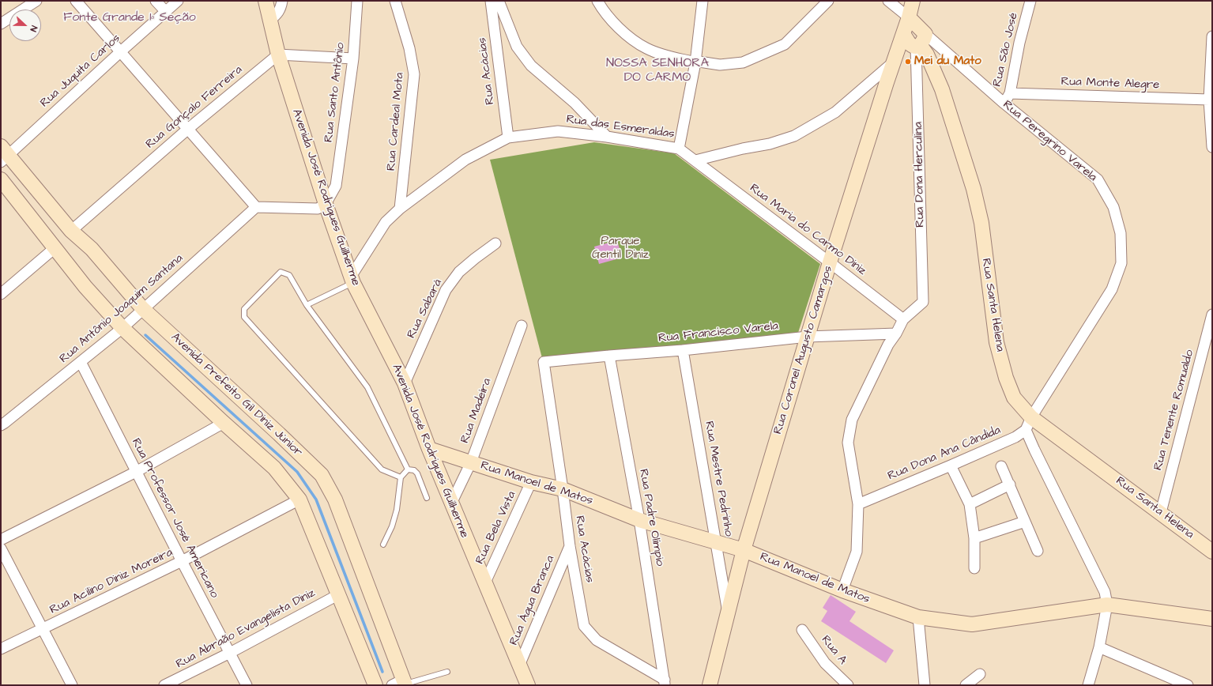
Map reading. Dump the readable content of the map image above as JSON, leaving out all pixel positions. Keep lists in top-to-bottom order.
{
  "streets": {
    "street": [
      "Rua São José",
      "Rua Juquita Carlos",
      "Rua Acácias",
      "Rua Monte Alegre",
      "Rua Santo Antônio",
      "Rua Gonçalo Ferreira",
      "Rua Cardeal Mota",
      "Rua das Esmeraldas",
      "Rua Peregrino Varela",
      "Rua Dona Herculina",
      "Avenida José Rodrigues Guilherme",
      "Rua Maria do Carmo Diniz",
      "Rua Santa Helena",
      "Rua Antônio Joaquim Santana",
      "Rua Sabará",
      "Rua Francisco Varela",
      "Rua Coronel Augusto Camargos",
      "Avenida Prefeito Gil Diniz Júnior",
      "Rua Tenente Romualdo",
      "Rua Madeira",
      "Rua Dona Ana Cândida",
      "Rua Mestre Pedrinho",
      "Rua Manoel de Matos",
      "Rua Padre Olímpio",
      "Rua Professor José Americano",
      "Rua Bela Vista",
      "Rua Acilino Diniz Moreira",
      "Rua Água Branca",
      "Rua Abraão Evangelista Diniz",
      "Rua A"
    ]
  },
  "crossings": [
    ["Rua São José", "Rua Monte Alegre"],
    ["Rua São José", "Rua Peregrino Varela"],
    ["Rua Juquita Carlos", "Avenida Prefeito Gil Diniz Júnior"],
    ["Rua Acácias", "Rua das Esmeraldas"],
    ["Rua Acácias", "Rua Francisco Varela"],
    ["Rua Acácias", "Rua Manoel de Matos"],
    ["Rua Acácias", "Rua Padre Olímpio"],
    ["Rua Acácias", "Rua Água Branca"],
    ["Rua Santo Antônio", "Avenida José Rodrigues Guilherme"],
    ["Rua Gonçalo Ferreira", "Avenida José Rodrigues Guilherme"],
    ["Rua Gonçalo Ferreira", "Avenida Prefeito Gil Diniz Júnior"],
    ["Rua Cardeal Mota", "Rua das Esmeraldas"],
    ["Rua das Esmeraldas", "Avenida José Rodrigues Guilherme"],
    ["Rua das Esmeraldas", "Rua Maria do Carmo Diniz"],
    ["Rua Peregrino Varela", "Rua Dona Herculina"],
    ["Rua Peregrino Varela", "Rua Santa Helena"],
    ["Rua Peregrino Varela", "Rua Coronel Augusto Camargos"],
    ["Rua Peregrino Varela", "Rua Dona Ana Cândida"],
    ["Rua Dona Herculina", "Rua Maria do Carmo Diniz"],
    ["Rua Dona Herculina", "Rua Santa Helena"],
    ["Rua Dona Herculina", "Rua Coronel Augusto Camargos"],
    ["Avenida José Rodrigues Guilherme", "Rua Sabará"],
    ["Avenida José Rodrigues Guilherme", "Rua Madeira"],
    ["Avenida José Rodrigues Guilherme", "Rua Manoel de Matos"],
    ["Avenida José Rodrigues Guilherme", "Rua Bela Vista"],
    ["Avenida José Rodrigues Guilherme", "Rua Água Branca"],
    ["Rua Maria do Carmo Diniz", "Rua Coronel Augusto Camargos"],
    ["Rua Santa Helena", "Rua Coronel Augusto Camargos"],
    ["Rua Santa Helena", "Rua Tenente Romualdo"],
    ["Rua Santa Helena", "Rua Dona Ana Cândida"],
    ["Rua Santa Helena", "Rua Manoel de Matos"],
    ["Rua Antônio Joaquim Santana", "Avenida Prefeito Gil Diniz Júnior"],
    ["Rua Antônio Joaquim Santana", "Rua Professor José Americano"],
    ["Rua Francisco Varela", "Rua Coronel Augusto Camargos"],
    ["Rua Francisco Varela", "Rua Mestre Pedrinho"],
    ["Rua Francisco Varela", "Rua Padre Olímpio"],
    ["Rua Coronel Augusto Camargos", "Rua Mestre Pedrinho"],
    ["Rua Coronel Augusto Camargos", "Rua Manoel de Matos"],
    ["Rua Madeira", "Rua Manoel de Matos"],
    ["Rua Mestre Pedrinho", "Rua Manoel de Matos"],
    ["Rua Manoel de Matos", "Rua Padre Olímpio"],
    ["Rua Manoel de Matos", "Rua Bela Vista"],
    ["Rua Professor José Americano", "Rua Acilino Diniz Moreira"],
    ["Rua Professor José Americano", "Rua Abraão Evangelista Diniz"]
  ],
  "districts": ["Fonte Grande 1ª Seção", "NOSSA SENHORA DO CARMO"],
  "parks": ["Parque Gentil Diniz"],
  "places": ["Mei du Mato"],
  "north": "right"
}
